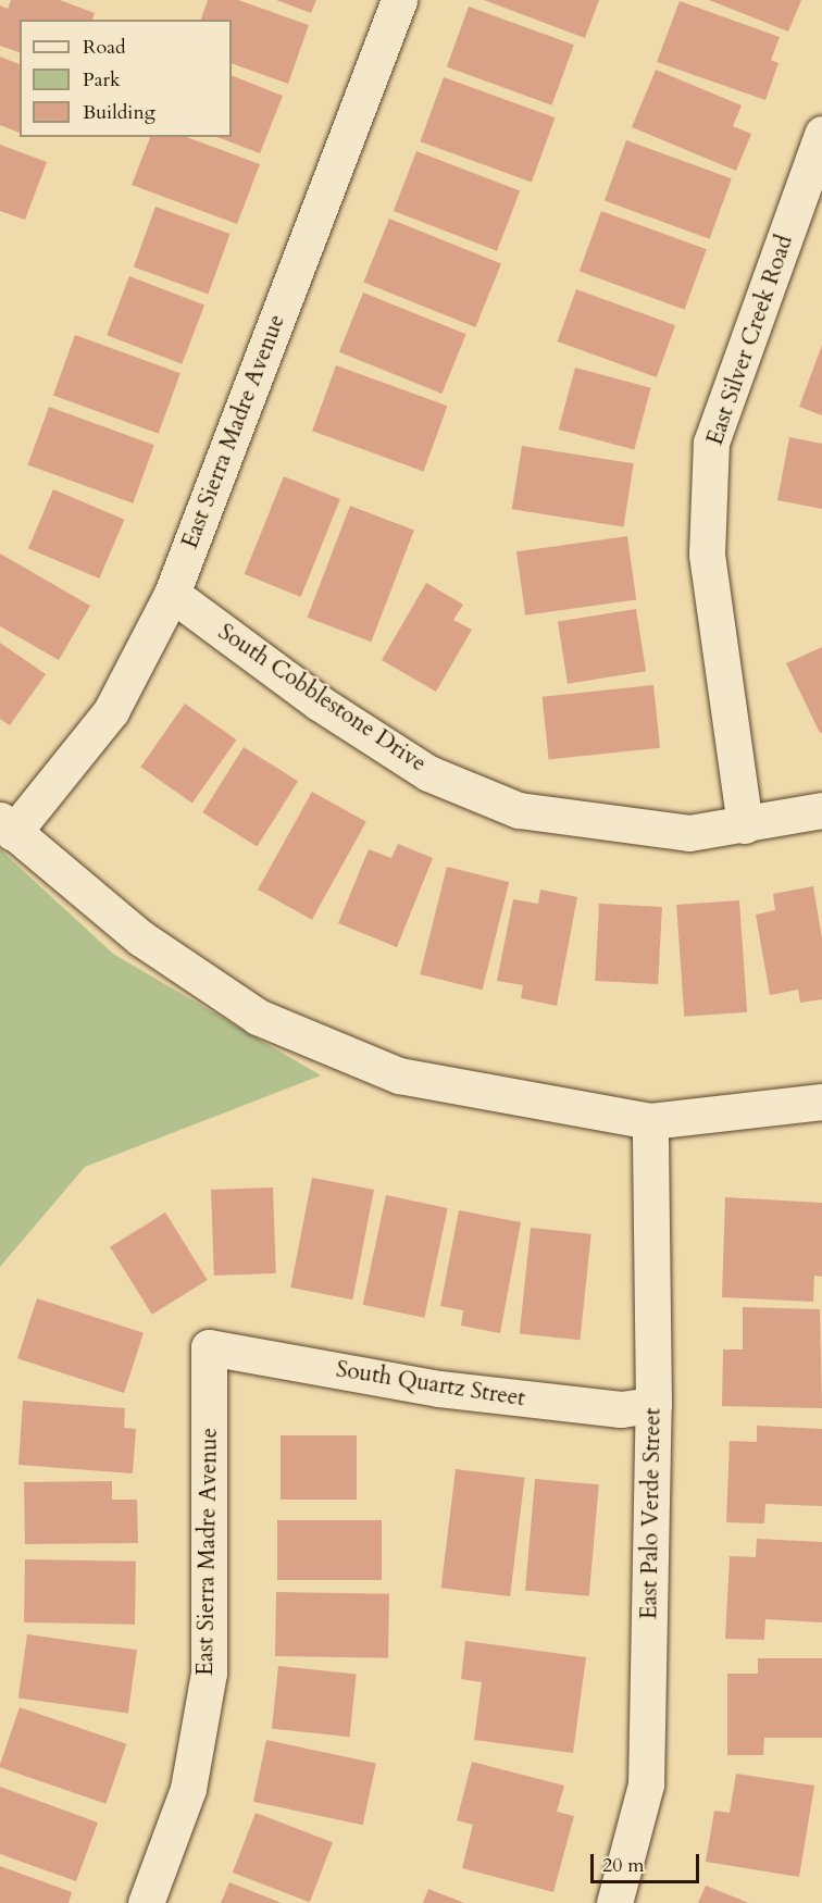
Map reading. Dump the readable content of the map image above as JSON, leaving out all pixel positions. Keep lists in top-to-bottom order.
{
  "streets": {
    "street": [
      "East Silver Creek Road",
      "East Sierra Madre Avenue",
      "South Cobblestone Drive",
      "South Quartz Street",
      "East Palo Verde Street"
    ]
  },
  "crossings": [
    ["East Silver Creek Road", "South Cobblestone Drive"],
    ["East Sierra Madre Avenue", "South Cobblestone Drive"],
    ["East Sierra Madre Avenue", "South Quartz Street"],
    ["South Quartz Street", "East Palo Verde Street"]
  ],
  "legend": ["Road", "Park", "Building"],
  "scale_bar": "20 m"
}
